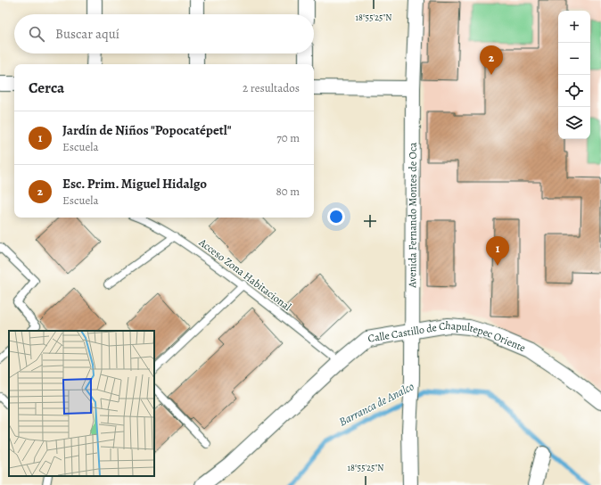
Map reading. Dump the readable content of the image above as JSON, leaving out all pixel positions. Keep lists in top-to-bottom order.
{
  "streets": {
    "street": ["Avenida Fernando Montes de Oca", "Calle Castillo de Chapultepec Oriente"],
    "lane": ["Acceso Zona Habitacional"]
  },
  "crossings": [
    ["Avenida Fernando Montes de Oca", "Calle Castillo de Chapultepec Oriente"],
    ["Acceso Zona Habitacional", "Calle Castillo de Chapultepec Oriente"]
  ],
  "water": ["Barranca de Analco"],
  "page": {
    "map_buttons": ["+", "−"],
    "search": "Buscar aquí",
    "pins": ["2", "1"],
    "heading": ["Cerca", "2 resultados"],
    "list": [
      {
        "mark": "1",
        "name": "Jardín de Niños \"Popocatépetl\"",
        "note": "Escuela",
        "value": "70 m"
      },
      {
        "mark": "2",
        "name": "Esc. Prim. Miguel Hidalgo",
        "note": "Escuela",
        "value": "80 m"
      }
    ]
  },
  "coordinates": ["18°55'25\"N"]
}
